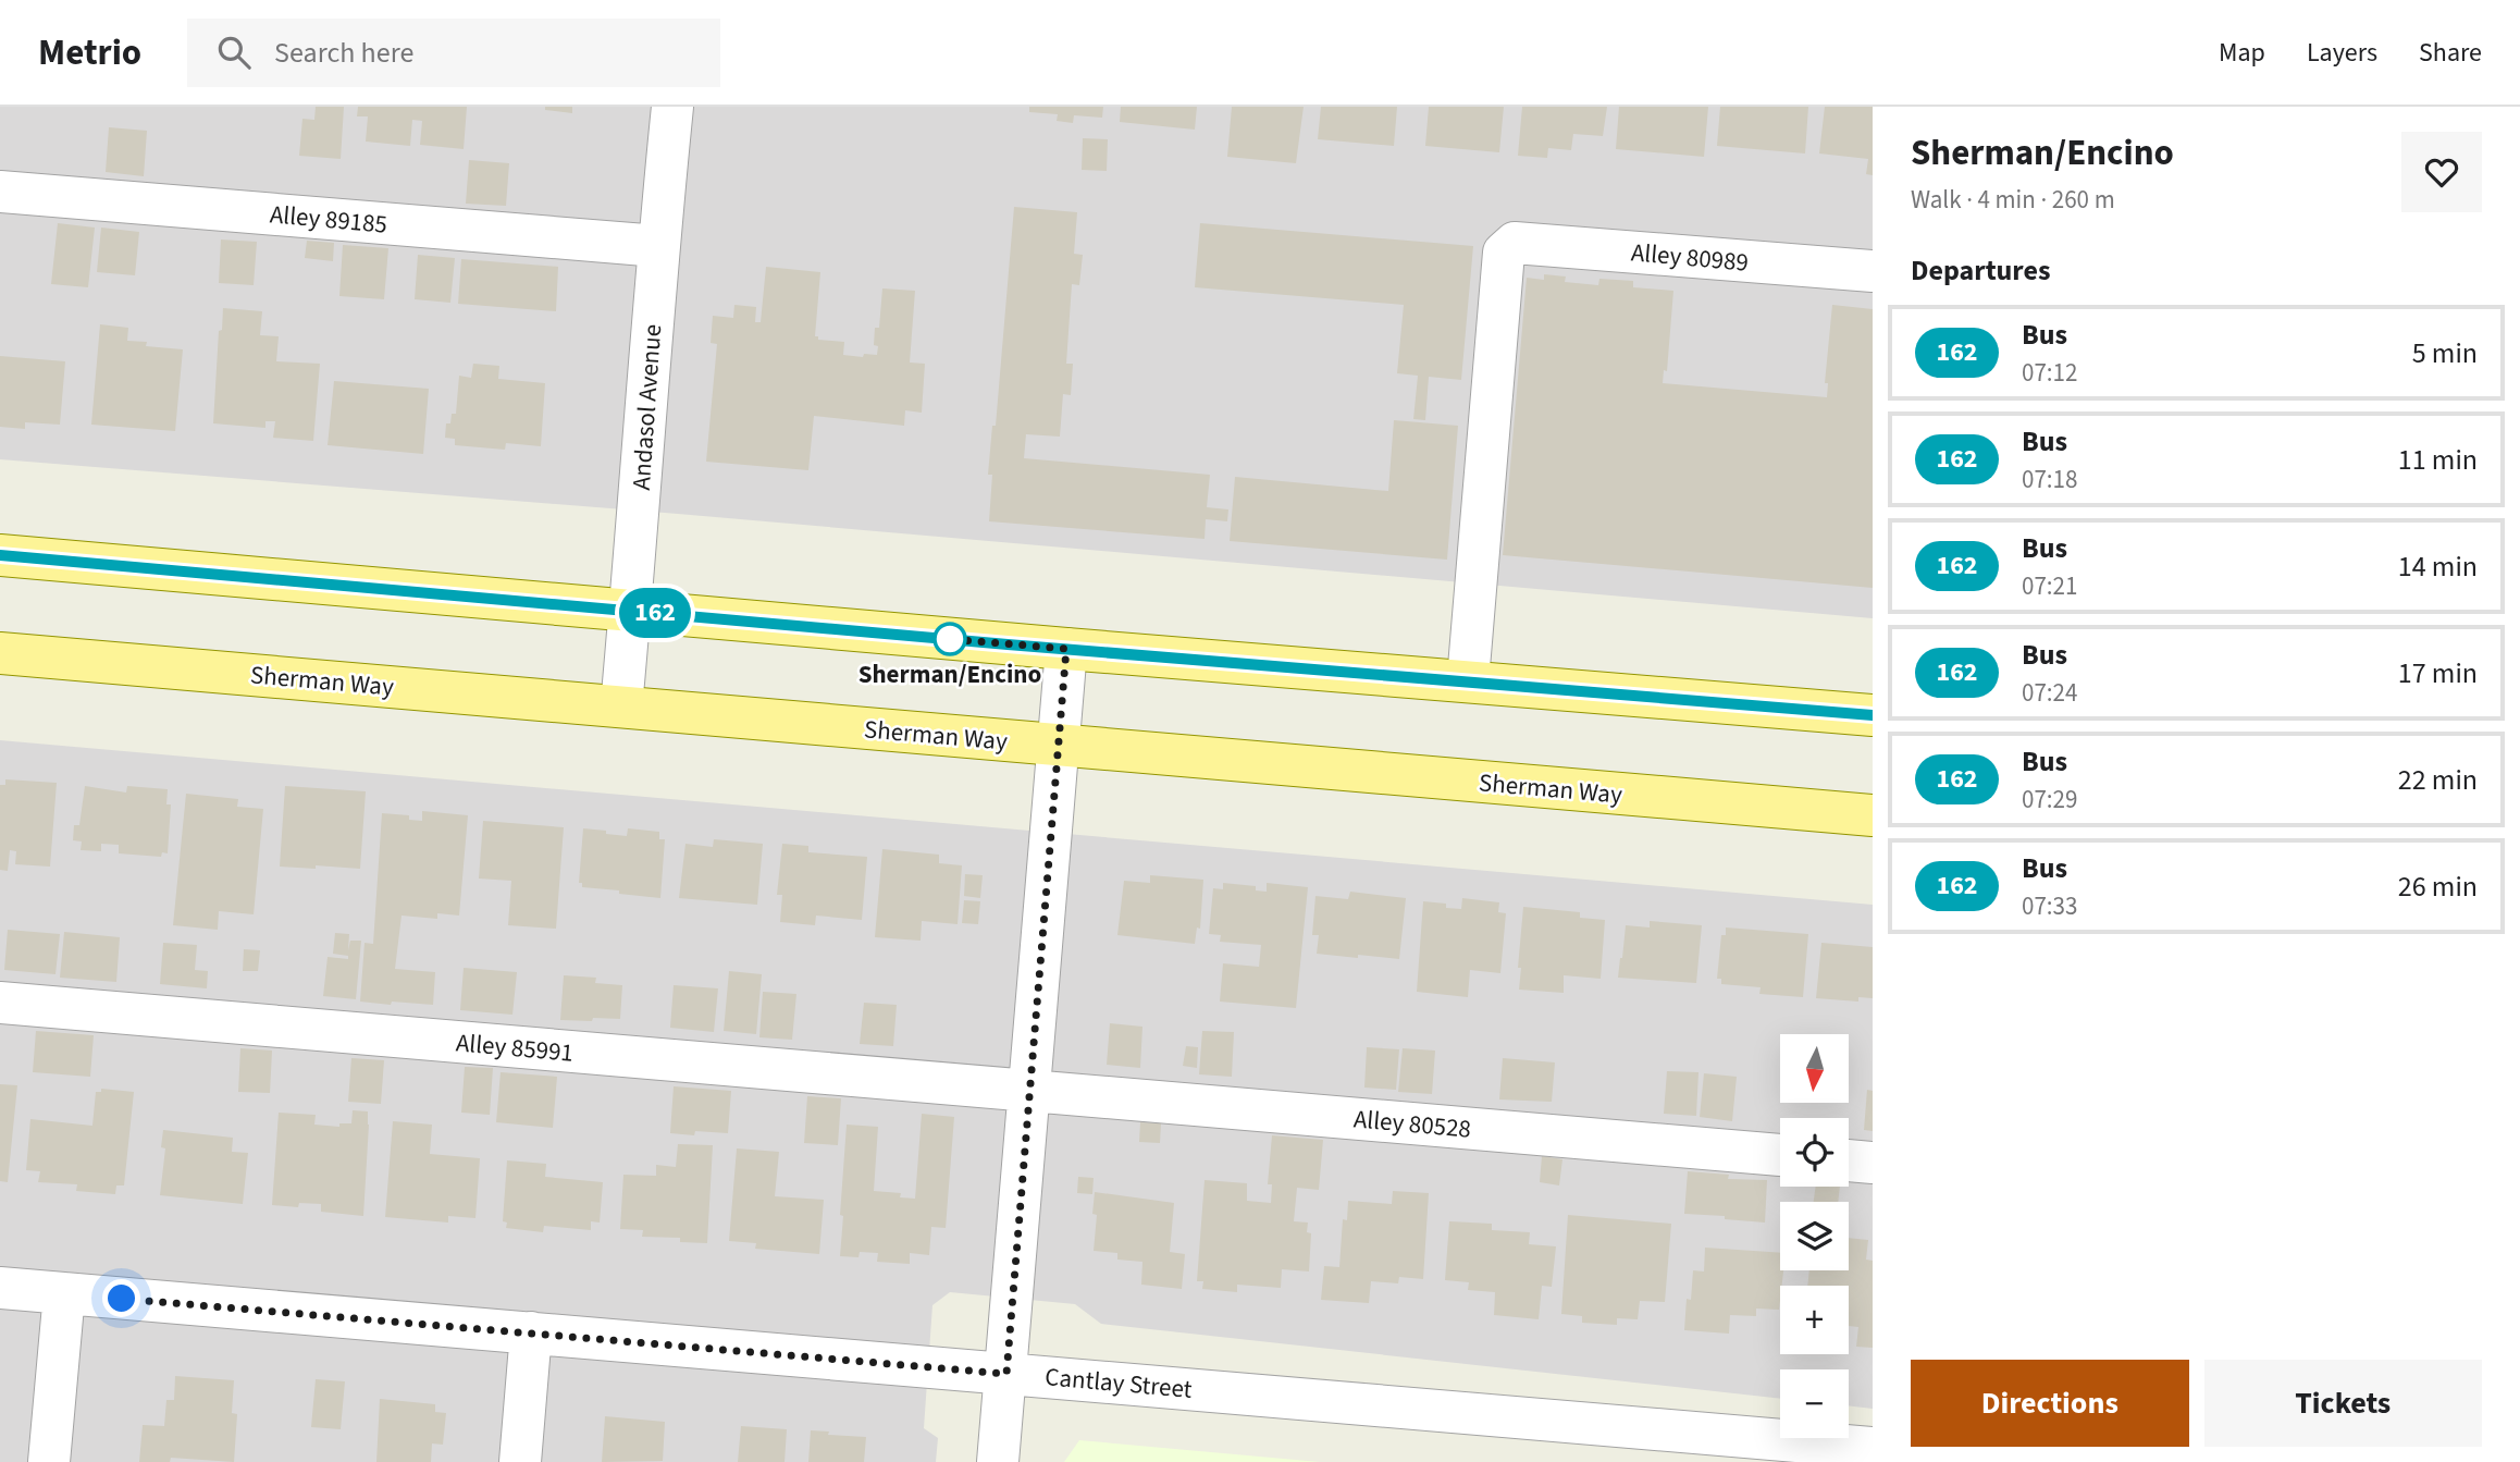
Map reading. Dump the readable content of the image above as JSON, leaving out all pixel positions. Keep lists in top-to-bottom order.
{
  "streets": {
    "main road": ["Sherman Way"],
    "street": [
      "Alley 89185",
      "Alley 80989",
      "Andasol Avenue",
      "Alley 85991",
      "Alley 80528",
      "Cantlay Street"
    ]
  },
  "crossings": [
    ["Alley 89185", "Andasol Avenue"],
    ["Andasol Avenue", "Sherman Way"],
    ["Alley 85991", "Alley 80528"]
  ],
  "places": ["Sherman/Encino"],
  "lines": ["bus line 162"],
  "north": "bottom",
  "page": {
    "header": "Metrio",
    "search": "Search here",
    "nav": ["Map", "Layers", "Share"],
    "on_map": "162",
    "heading": [
      ["Sherman/Encino", "Walk · 4 min · 260 m"],
      "Departures"
    ],
    "list": [
      {
        "mark": "162",
        "name": "Bus",
        "note": "07:12",
        "value": "5 min"
      },
      {
        "mark": "162",
        "name": "Bus",
        "note": "07:18",
        "value": "11 min"
      },
      {
        "mark": "162",
        "name": "Bus",
        "note": "07:21",
        "value": "14 min"
      },
      {
        "mark": "162",
        "name": "Bus",
        "note": "07:24",
        "value": "17 min"
      },
      {
        "mark": "162",
        "name": "Bus",
        "note": "07:29",
        "value": "22 min"
      },
      {
        "mark": "162",
        "name": "Bus",
        "note": "07:33",
        "value": "26 min"
      }
    ],
    "map_buttons": ["+", "−"],
    "buttons": ["Directions", "Tickets"]
  }
}
